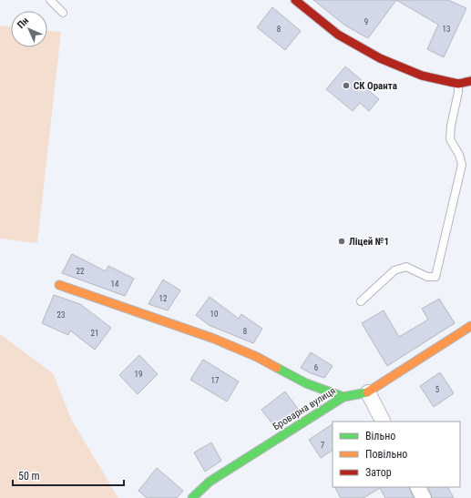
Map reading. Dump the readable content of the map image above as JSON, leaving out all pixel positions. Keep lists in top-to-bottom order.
{
  "streets": {
    "street": ["Броварна вулиця"]
  },
  "places": ["СК Оранта", "Ліцей №1"],
  "house_numbers": [
    "9",
    "8",
    "13",
    "22",
    "14",
    "12",
    "10",
    "23",
    "8",
    "21",
    "6",
    "19",
    "17",
    "5",
    "7"
  ],
  "legend": ["Вільно", "Повільно", "Затор"],
  "scale_bar": "50 m",
  "north": "top left"
}
